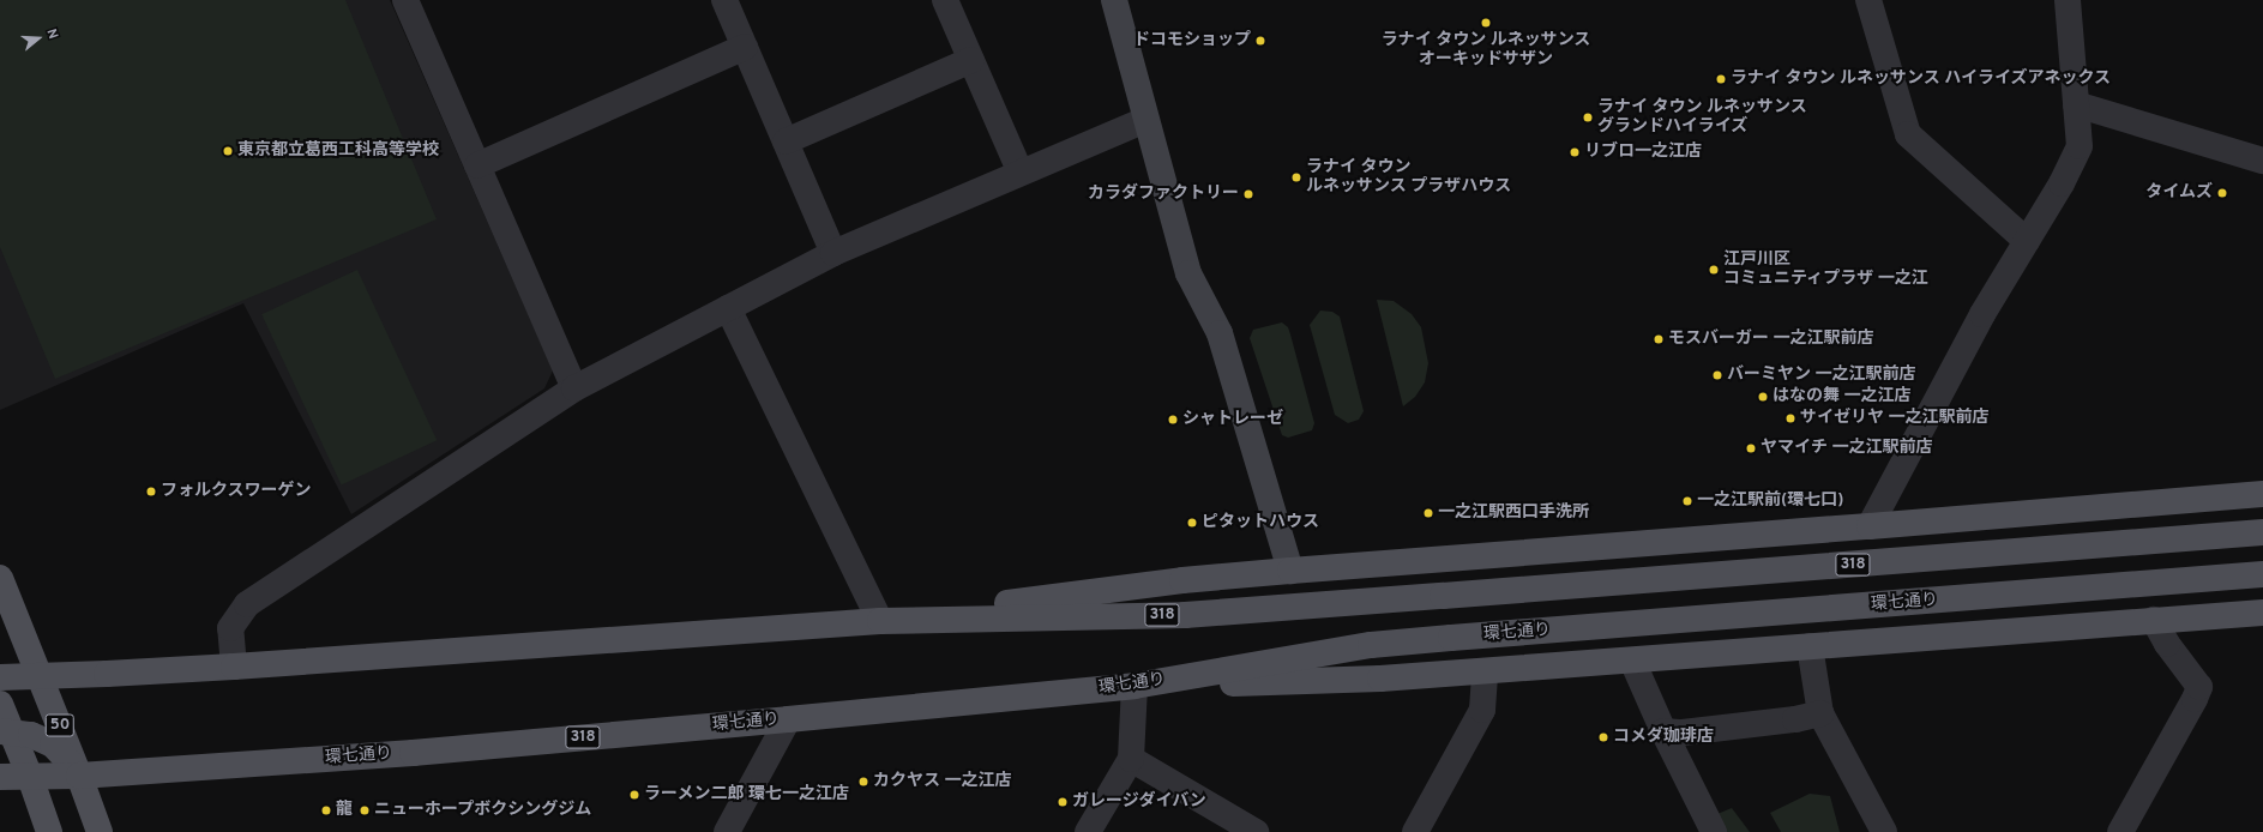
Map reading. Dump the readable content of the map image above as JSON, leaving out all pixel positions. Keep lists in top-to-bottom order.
{
  "streets": {
    "main road": ["318", "環七通り", "50"]
  },
  "crossings": [
    ["318", "50"],
    ["環七通り", "50"]
  ],
  "places": [
    "ラナイ タウン ルネッサンス オーキッドサザン",
    "ドコモショップ",
    "ラナイ タウン ルネッサンス ハイライズアネックス",
    "ラナイ タウン ルネッサンス グランドハイライズ",
    "東京都立葛西工科高等学校",
    "リブロ一之江店",
    "ラナイ タウン ルネッサンス プラザハウス",
    "タイムズ",
    "カラダファクトリー",
    "江戸川区 コミュニティプラザ 一之江",
    "モスバーガー 一之江駅前店",
    "バーミヤン 一之江駅前店",
    "はなの舞 一之江店",
    "サイゼリヤ 一之江駅前店",
    "シャトレーゼ",
    "ヤマイチ 一之江駅前店",
    "フォルクスワーゲン",
    "一之江駅前(環七口)",
    "一之江駅西口手洗所",
    "ピタットハウス",
    "コメダ珈琲店",
    "カクヤス 一之江店",
    "ラーメン二郎 環七一之江店",
    "ガレージダイバン",
    "龍",
    "ニューホープボクシングジム"
  ],
  "north": "right"
}
